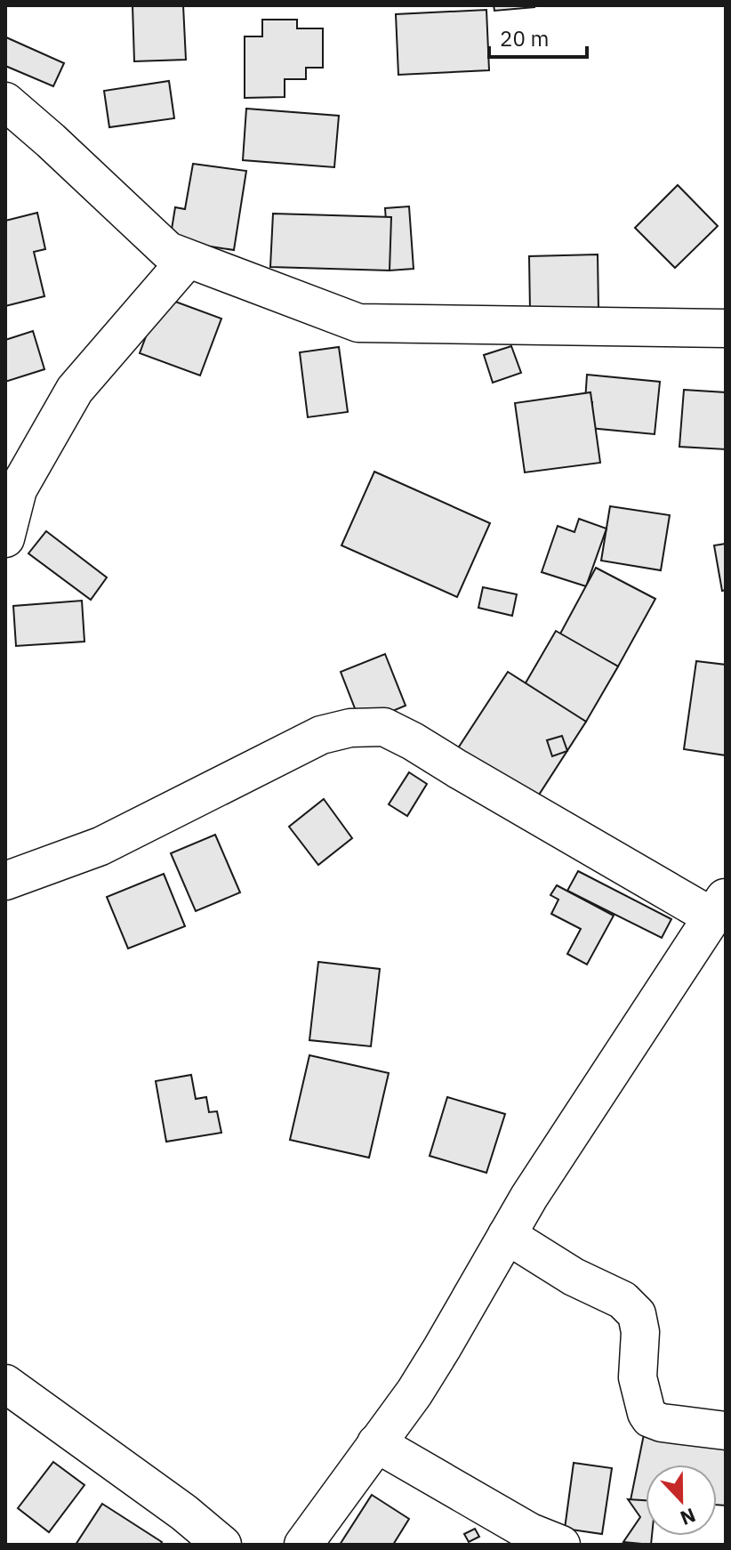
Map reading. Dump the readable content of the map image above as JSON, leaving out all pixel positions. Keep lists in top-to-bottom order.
{
  "scale_bar": "20 m",
  "north": "bottom"
}
